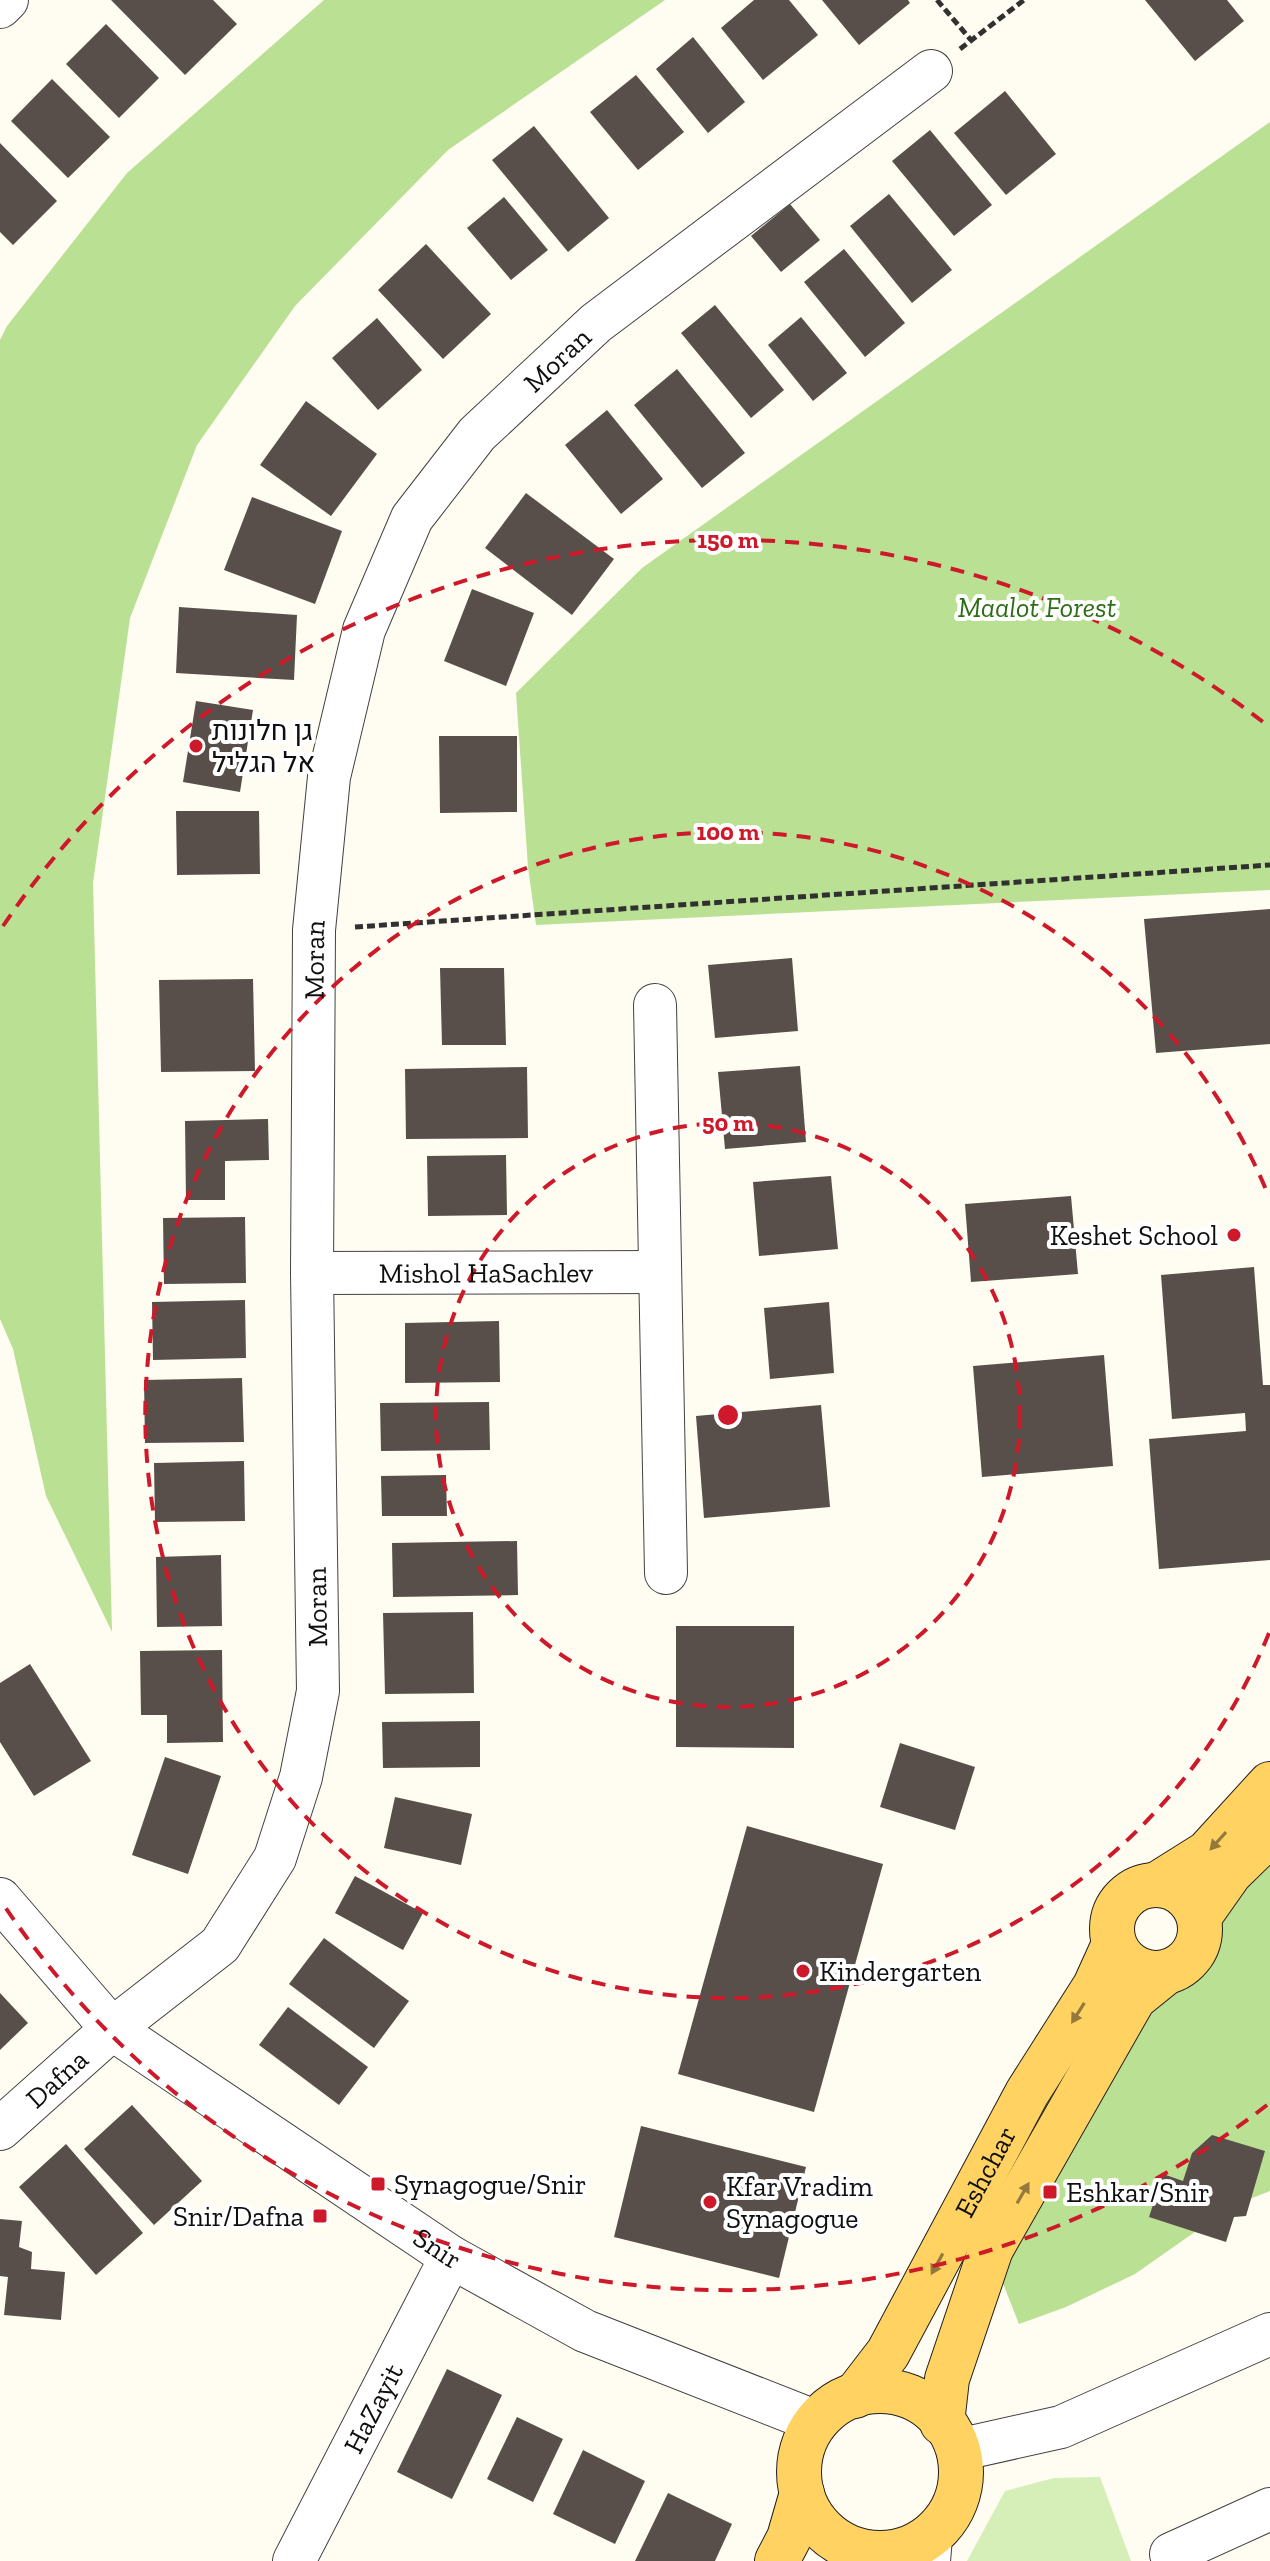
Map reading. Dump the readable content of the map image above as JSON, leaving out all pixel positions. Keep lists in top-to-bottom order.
{
  "streets": {
    "main road": ["Eshchar"],
    "street": [
      "Moran",
      "Mishol HaSachlev",
      "Dafna",
      "Snir",
      "HaZayit"
    ]
  },
  "crossings": [
    ["Moran", "Mishol HaSachlev"],
    ["Moran", "Dafna"],
    ["Moran", "Snir"],
    ["Dafna", "Snir"],
    ["Eshchar", "Snir"],
    ["Snir", "HaZayit"]
  ],
  "parks": ["Maalot Forest"],
  "places": {
    "other": [
      "גן חלונות אל הגליל",
      "Keshet School",
      "Kindergarten",
      "Kfar Vradim Synagogue"
    ],
    "transit": ["Synagogue/Snir", "Eshkar/Snir", "Snir/Dafna"]
  },
  "rings": ["150 m", "100 m", "50 m"]
}
